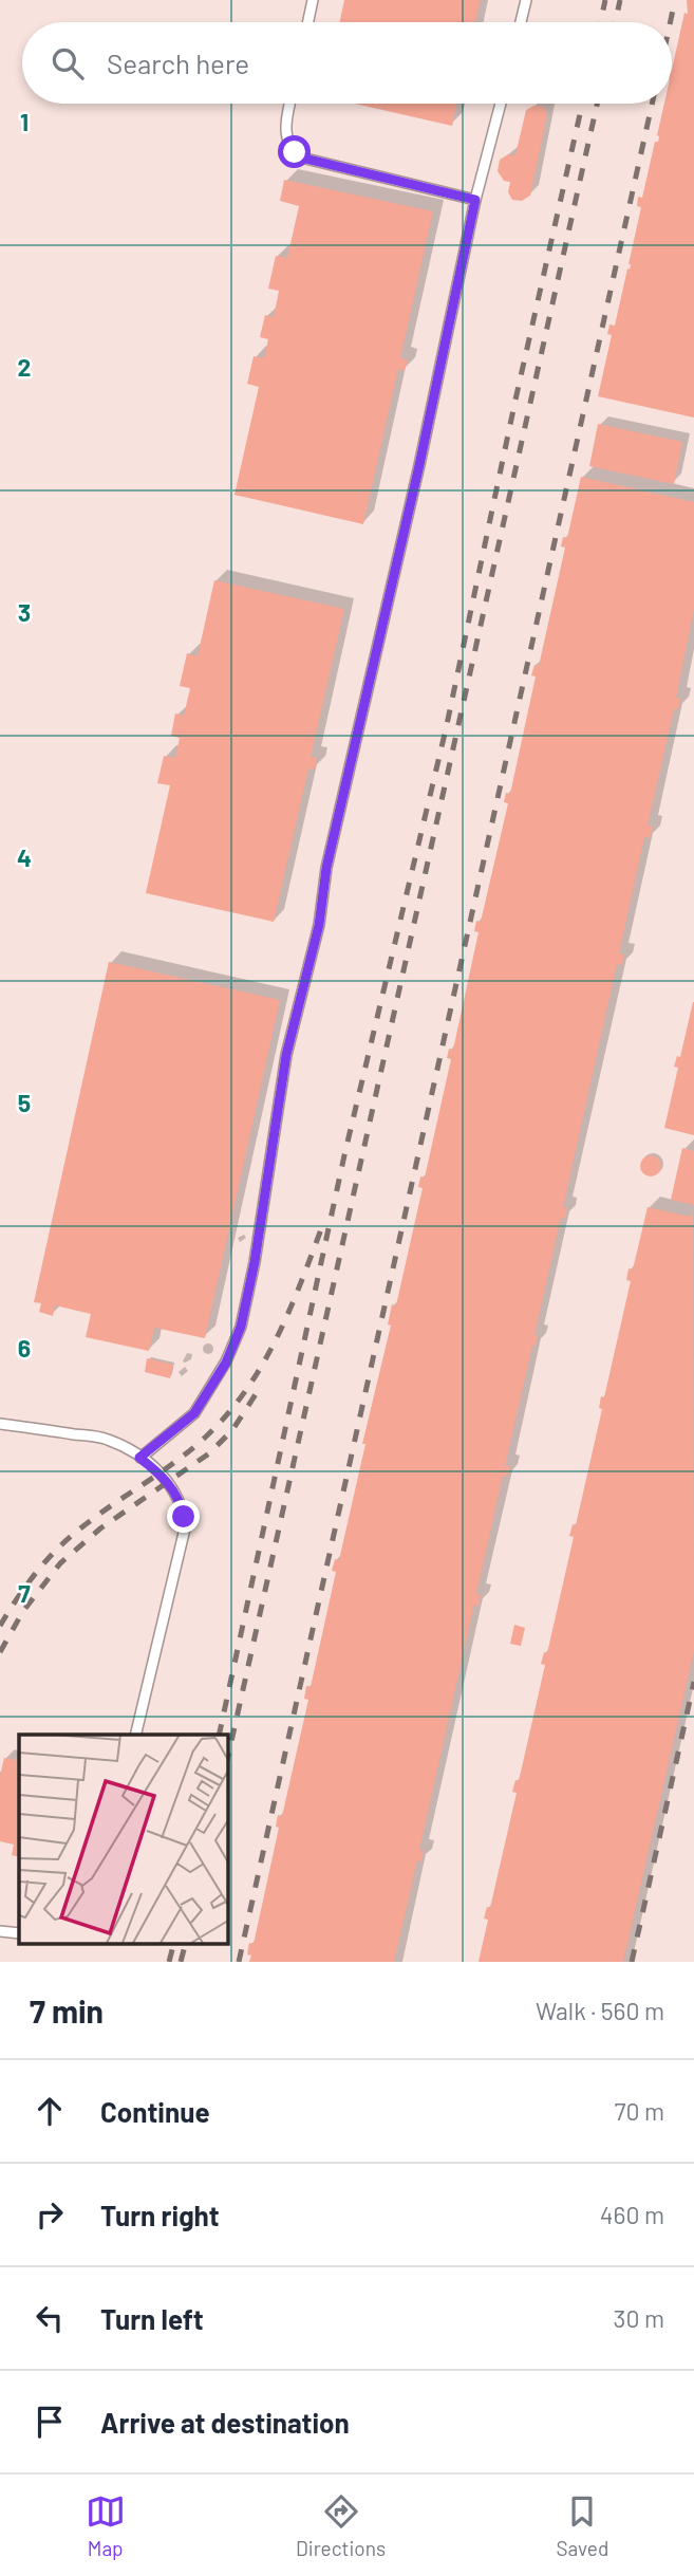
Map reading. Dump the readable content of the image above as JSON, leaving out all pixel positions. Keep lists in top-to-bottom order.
{
  "page": {
    "search": "Search here",
    "heading": ["7 min", "Walk · 560 m"],
    "list": [
      ["Continue", "70 m"],
      ["Turn right", "460 m"],
      ["Turn left", "30 m"],
      "Arrive at destination"
    ],
    "nav": ["Map", "Directions", "Saved"]
  },
  "grid": {
    "rows": [
      "1",
      "2",
      "3",
      "4",
      "5",
      "6",
      "7"
    ]
  }
}
